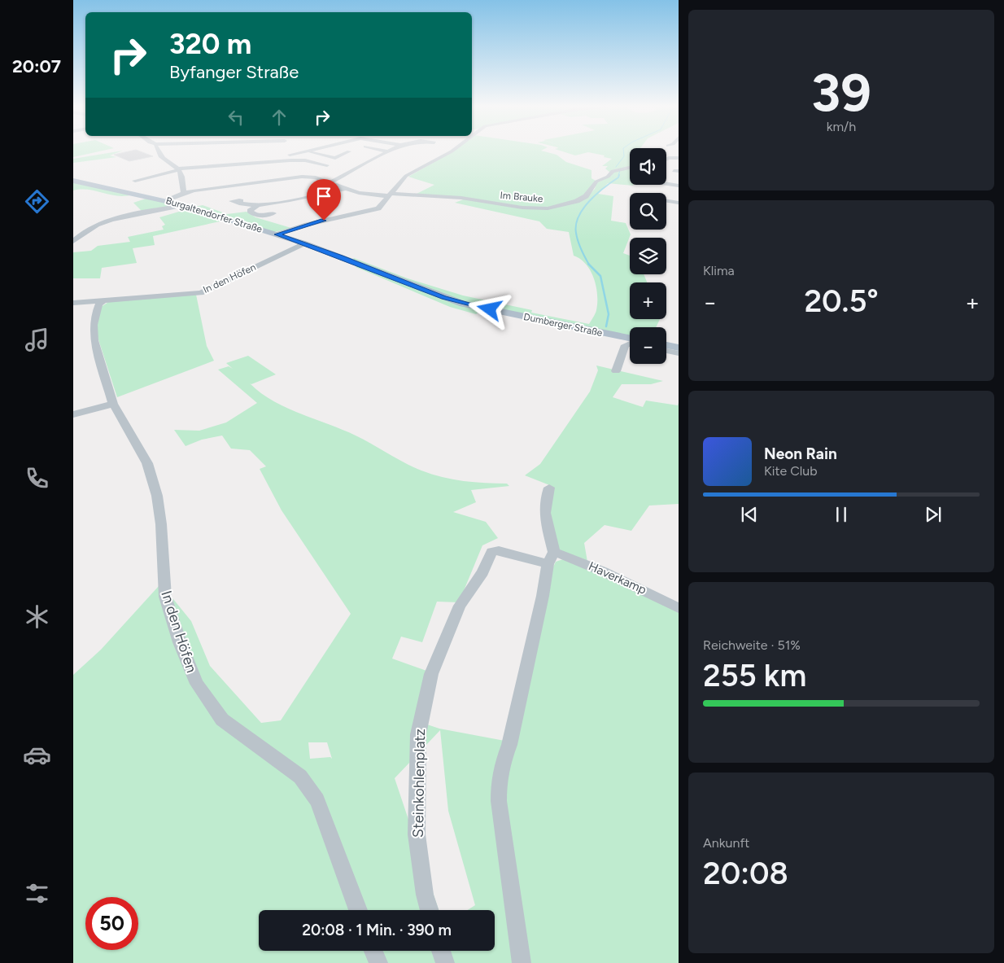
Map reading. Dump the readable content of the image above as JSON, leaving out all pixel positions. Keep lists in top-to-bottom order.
{
  "streets": {
    "main road": ["Burgaltendorfer Straße", "Dumberger Straße"],
    "street": [
      "Im Brauke",
      "In den Höfen",
      "Haverkamp",
      "Steinkohlenplatz"
    ]
  },
  "crossings": [
    ["Burgaltendorfer Straße", "In den Höfen"],
    ["Burgaltendorfer Straße", "Dumberger Straße"],
    ["Haverkamp", "Steinkohlenplatz"]
  ],
  "page": {
    "tabs": "20:07",
    "tile": [
      ["39", "km/h"],
      "Klima",
      ["Reichweite · 51%", "255 km"],
      ["Ankunft", "20:08"]
    ],
    "turn": ["320 m", "Byfanger Straße"],
    "map_buttons": ["+", "−"],
    "heat": ["−", "20.5°", "+"],
    "song": ["Neon Rain", "Kite Club"],
    "limit": "50",
    "trip": "20:08 · 1 Min. · 390 m"
  }
}
